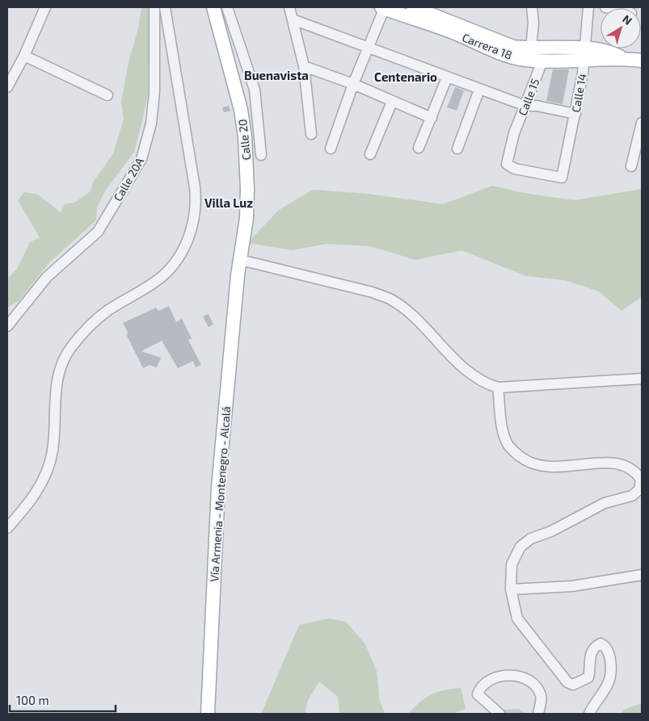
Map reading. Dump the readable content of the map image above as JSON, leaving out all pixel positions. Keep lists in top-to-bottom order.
{
  "streets": {
    "main road": ["Carrera 18", "Calle 20", "Vía Armenia - Montenegro - Alcalá"],
    "street": ["Calle 14", "Calle 15", "Calle 20A"]
  },
  "crossings": [
    ["Carrera 18", "Calle 14"],
    ["Carrera 18", "Calle 15"],
    ["Calle 14", "Calle 15"],
    ["Calle 20", "Vía Armenia - Montenegro - Alcalá"]
  ],
  "districts": ["Buenavista", "Centenario", "Villa Luz"],
  "scale_bar": "100 m",
  "north": "top right"
}
